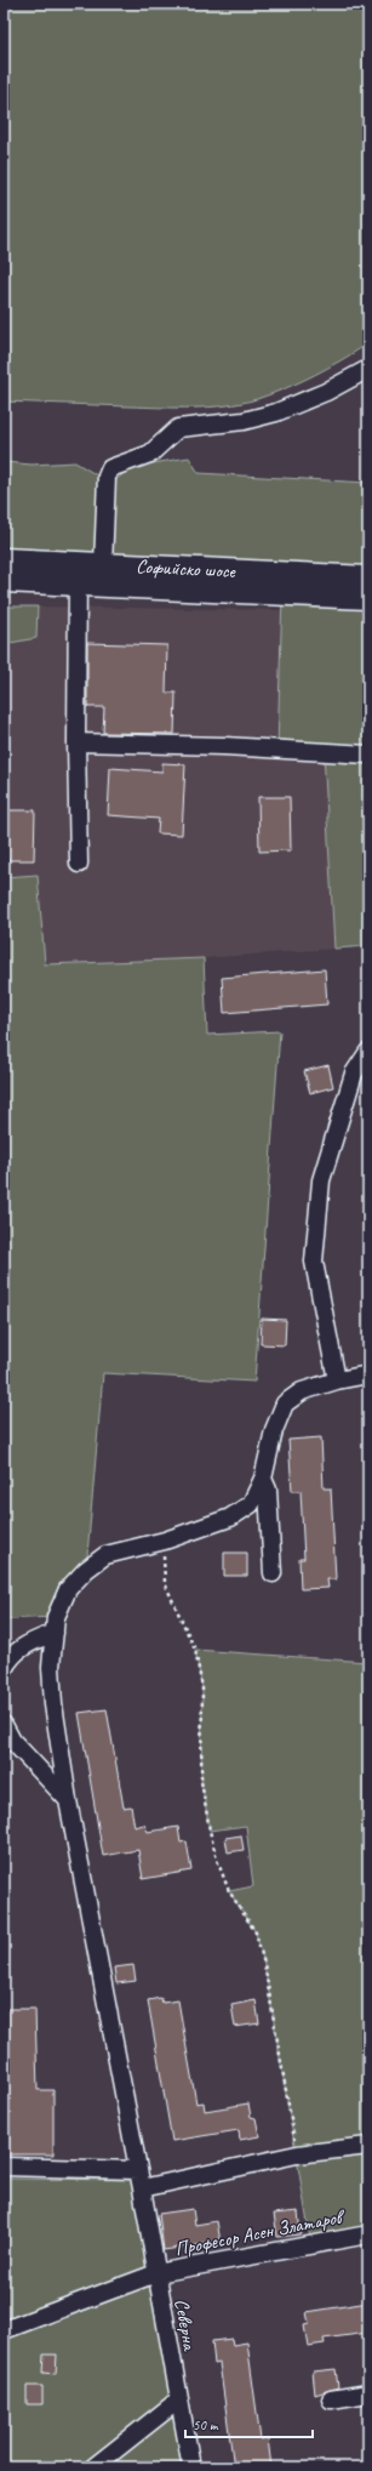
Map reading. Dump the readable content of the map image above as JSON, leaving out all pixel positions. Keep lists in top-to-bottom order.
{
  "streets": {
    "main road": ["Софийско шосе"],
    "street": ["Професор Асен Златаров", "Северна"]
  },
  "crossings": [
    ["Професор Асен Златаров", "Северна"]
  ],
  "scale_bar": "50 m"
}
